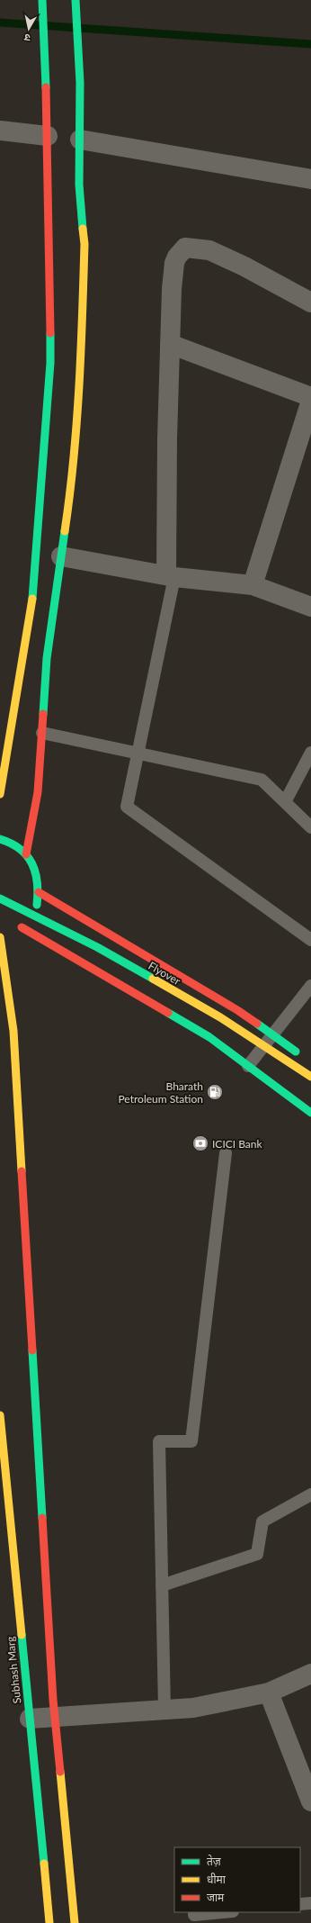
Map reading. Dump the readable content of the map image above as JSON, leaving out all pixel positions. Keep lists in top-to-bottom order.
{
  "streets": {
    "main road": ["Flyover", "Subhash Marg"]
  },
  "places": {
    "fuel station": ["Bharath Petroleum Station"],
    "bank": ["ICICI Bank"]
  },
  "legend": ["तेज़", "धीमा", "जाम"],
  "north": "bottom"
}
